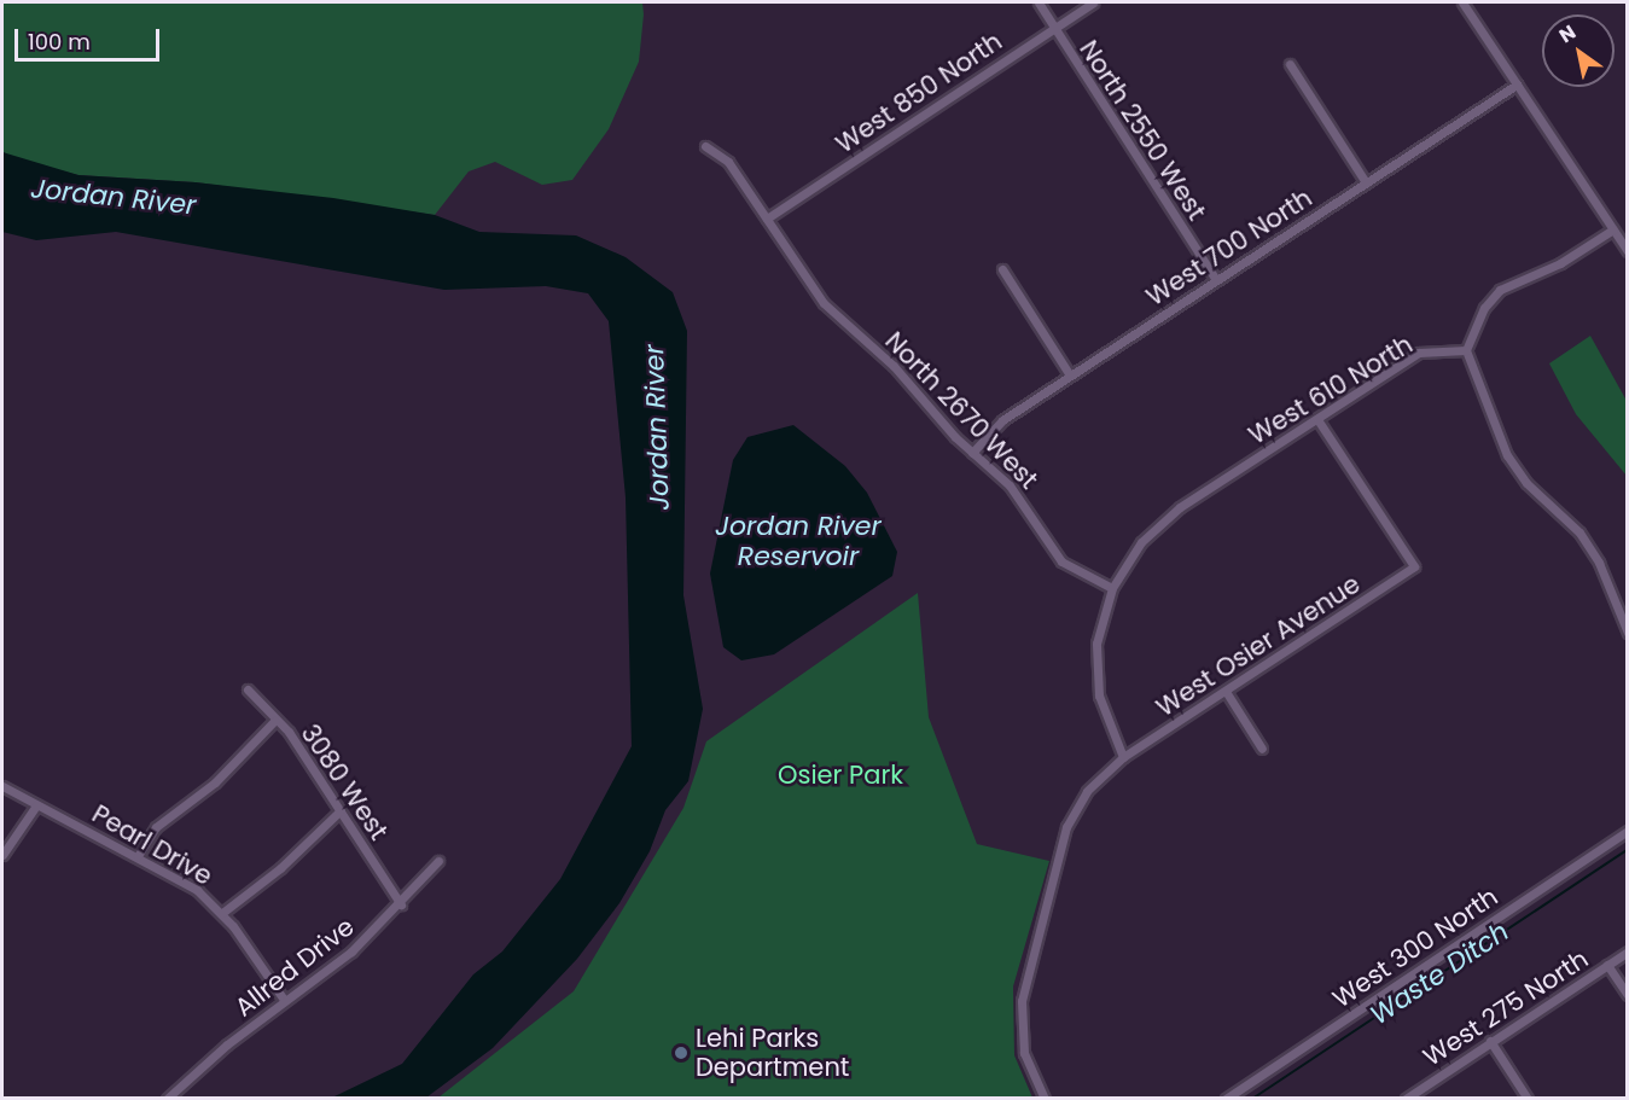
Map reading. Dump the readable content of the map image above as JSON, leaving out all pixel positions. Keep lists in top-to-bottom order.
{
  "streets": {
    "street": [
      "West 850 North",
      "North 2550 West",
      "West 700 North",
      "West 610 North",
      "North 2670 West",
      "West Osier Avenue",
      "3080 West",
      "Pearl Drive",
      "West 300 North",
      "Allred Drive",
      "West 275 North"
    ]
  },
  "crossings": [
    ["West 850 North", "North 2550 West"],
    ["West 850 North", "North 2670 West"],
    ["North 2550 West", "West 700 North"],
    ["West 700 North", "North 2670 West"],
    ["West 610 North", "North 2670 West"],
    ["West 610 North", "West Osier Avenue"],
    ["3080 West", "Allred Drive"],
    ["Pearl Drive", "Allred Drive"]
  ],
  "water": ["Jordan River", "Jordan River Reservoir", "Waste Ditch"],
  "parks": ["Osier Park"],
  "places": ["Lehi Parks Department"],
  "scale_bar": "100 m",
  "north": "top left"
}
